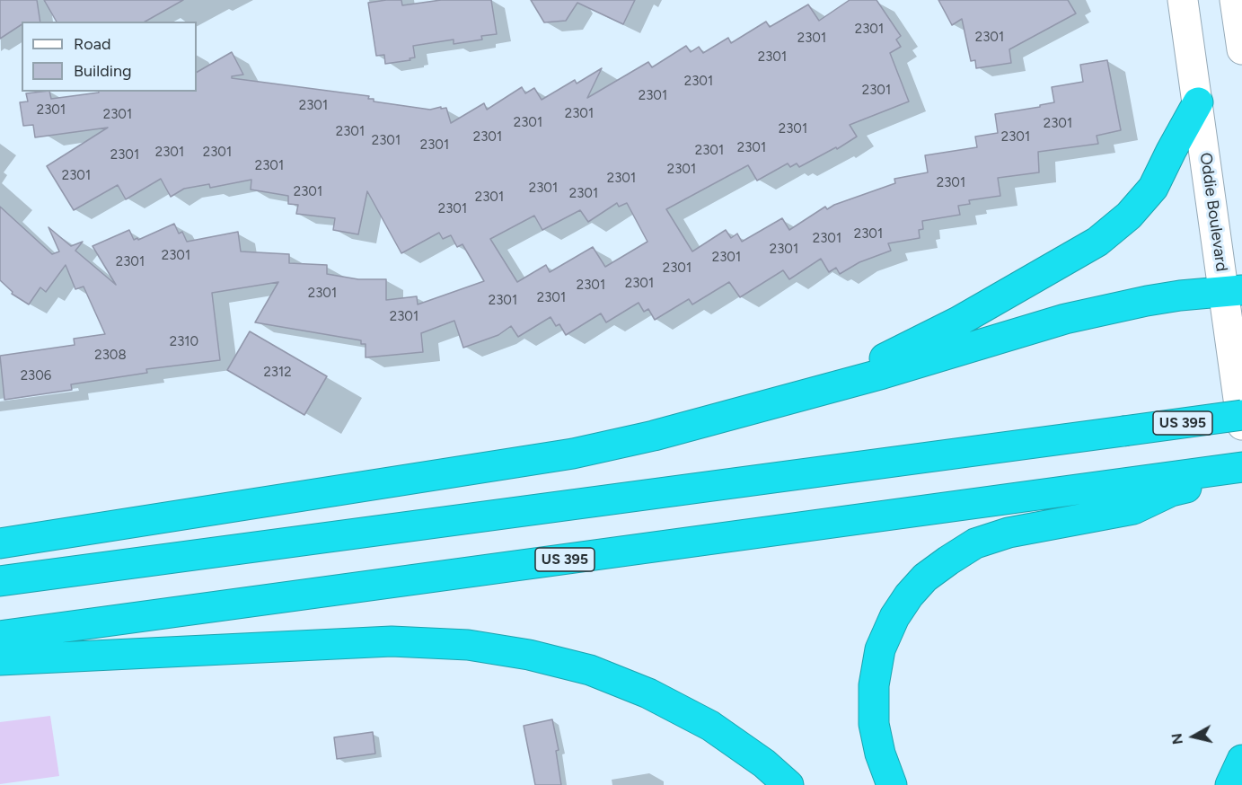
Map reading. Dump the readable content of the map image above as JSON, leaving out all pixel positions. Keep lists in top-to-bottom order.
{
  "streets": {
    "highway": ["US 395"],
    "main road": ["Oddie Boulevard"]
  },
  "house_numbers": [
    "2301",
    "2301",
    "2301",
    "2301",
    "2301",
    "2301",
    "2301",
    "2301",
    "2301",
    "2301",
    "2301",
    "2301",
    "2301",
    "2301",
    "2301",
    "2301",
    "2301",
    "2301",
    "2301",
    "2301",
    "2301",
    "2301",
    "2301",
    "2301",
    "2301",
    "2301",
    "2301",
    "2301",
    "2301",
    "2301",
    "2301",
    "2301",
    "2301",
    "2301",
    "2301",
    "2301",
    "2301",
    "2301",
    "2301",
    "2301",
    "2301",
    "2301",
    "2301",
    "2301",
    "2301",
    "2301",
    "2301",
    "2310",
    "2308",
    "2312",
    "2306"
  ],
  "legend": ["Road", "Building"],
  "north": "left"
}
